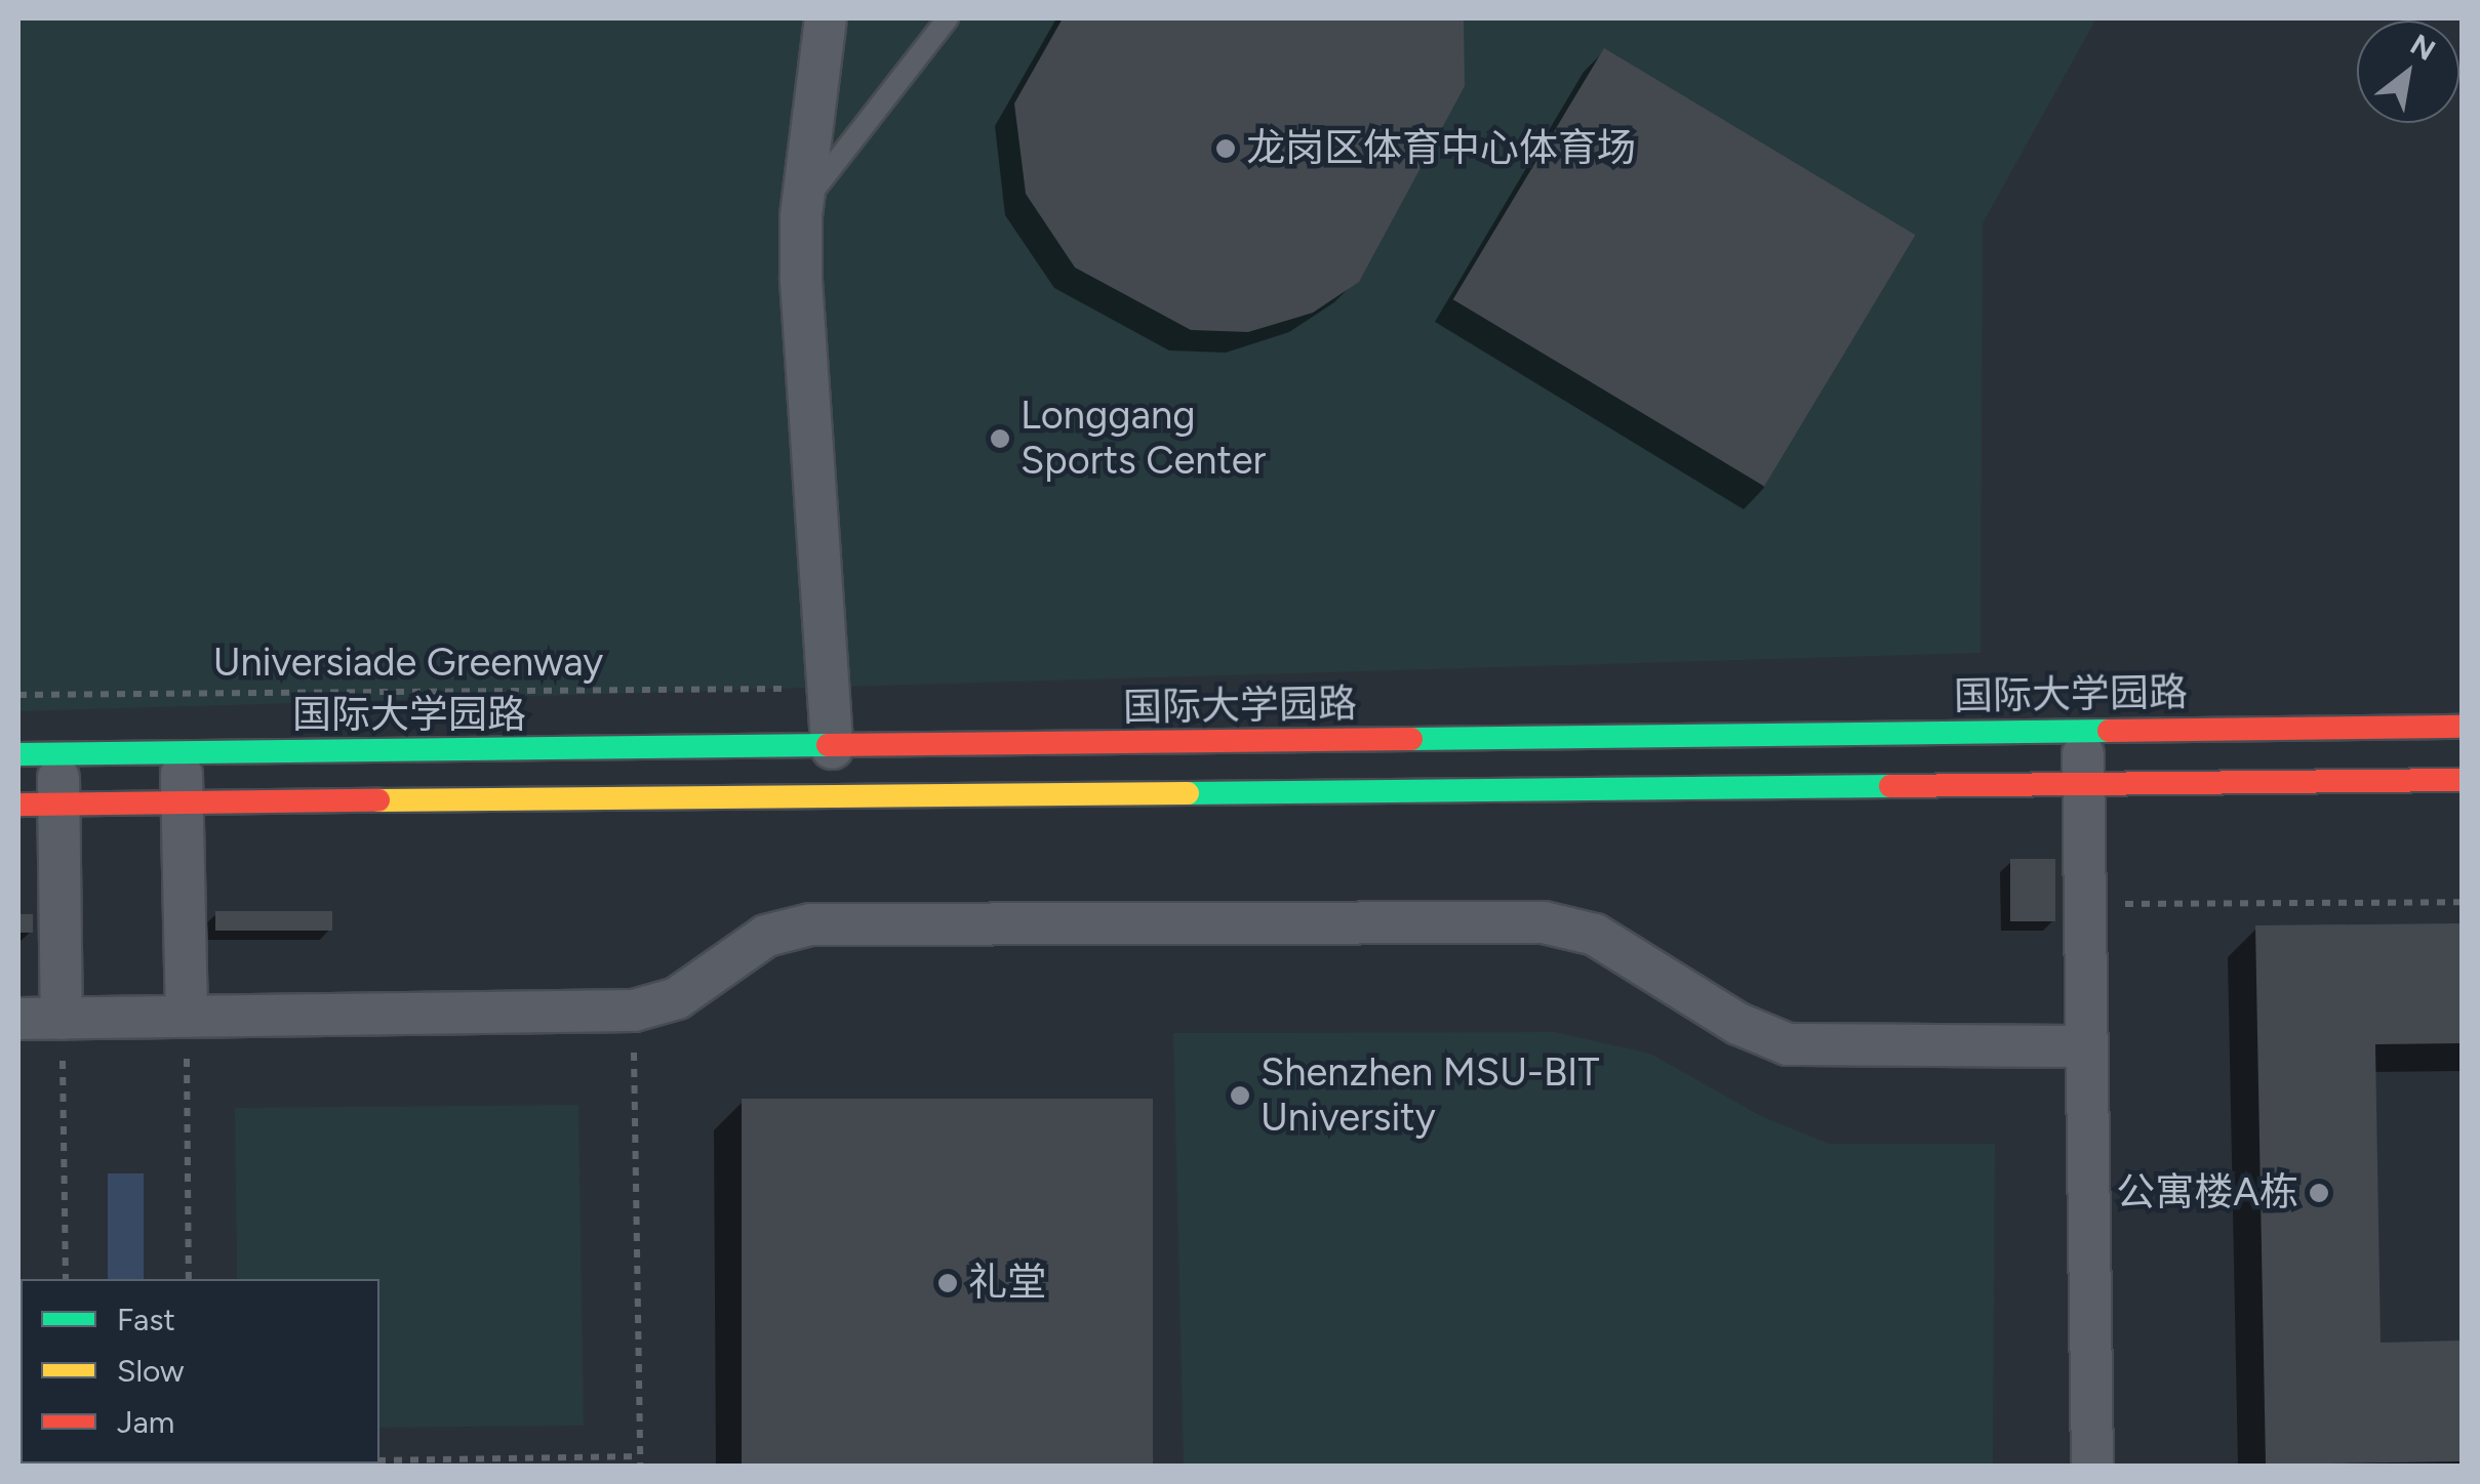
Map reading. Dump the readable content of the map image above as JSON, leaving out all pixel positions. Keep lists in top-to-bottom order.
{
  "streets": {
    "street": ["国际大学园路"],
    "path": ["Universiade Greenway"]
  },
  "places": [
    "龙岗区体育中心体育场",
    "Longgang Sports Center",
    "Shenzhen MSU-BIT University",
    "公寓楼A栋",
    "礼堂"
  ],
  "legend": ["Fast", "Slow", "Jam"],
  "north": "top right"
}
